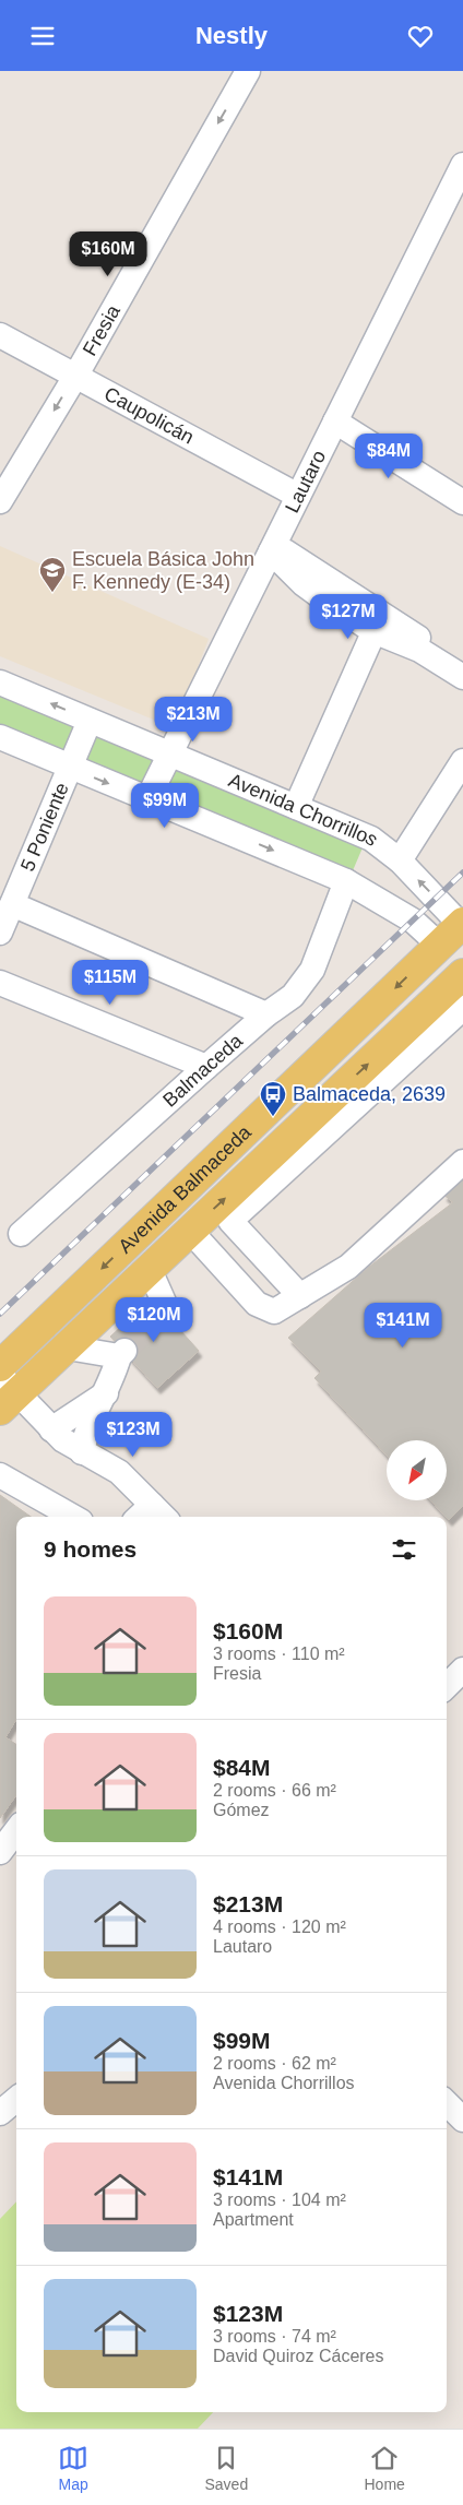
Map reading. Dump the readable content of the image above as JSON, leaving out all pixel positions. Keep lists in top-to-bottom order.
{
  "streets": {
    "main road": ["Avenida Balmaceda"],
    "street": [
      "Fresia",
      "Caupolicán",
      "Lautaro",
      "Avenida Chorrillos",
      "5 Poniente",
      "Balmaceda"
    ]
  },
  "crossings": [
    ["Fresia", "Caupolicán"],
    ["Caupolicán", "Lautaro"],
    ["Lautaro", "Avenida Chorrillos"],
    ["Avenida Chorrillos", "5 Poniente"],
    ["Avenida Chorrillos", "Avenida Balmaceda"]
  ],
  "one_way": ["Fresia"],
  "places": {
    "school or university": ["Escuela Básica John F. Kennedy (E-34)"],
    "bus stop": ["Balmaceda, 2639"]
  },
  "north": "bottom left",
  "page": {
    "header": "Nestly",
    "price": [
      "$160M",
      "$84M",
      "$127M",
      "$213M",
      "$99M",
      "$115M",
      "$120M",
      "$141M",
      "$123M"
    ],
    "heading": "9 homes",
    "list": [
      {
        "name": "$160M",
        "note": "3 rooms · 110 m² · Fresia"
      },
      {
        "name": "$84M",
        "note": "2 rooms · 66 m² · Gómez"
      },
      {
        "name": "$213M",
        "note": "4 rooms · 120 m² · Lautaro"
      },
      {
        "name": "$99M",
        "note": "2 rooms · 62 m² · Avenida Chorrillos"
      },
      {
        "name": "$141M",
        "note": "3 rooms · 104 m² · Apartment"
      },
      {
        "name": "$123M",
        "note": "3 rooms · 74 m² · David Quiroz Cáceres"
      }
    ],
    "tabs": ["Map", "Saved", "Home"]
  }
}
